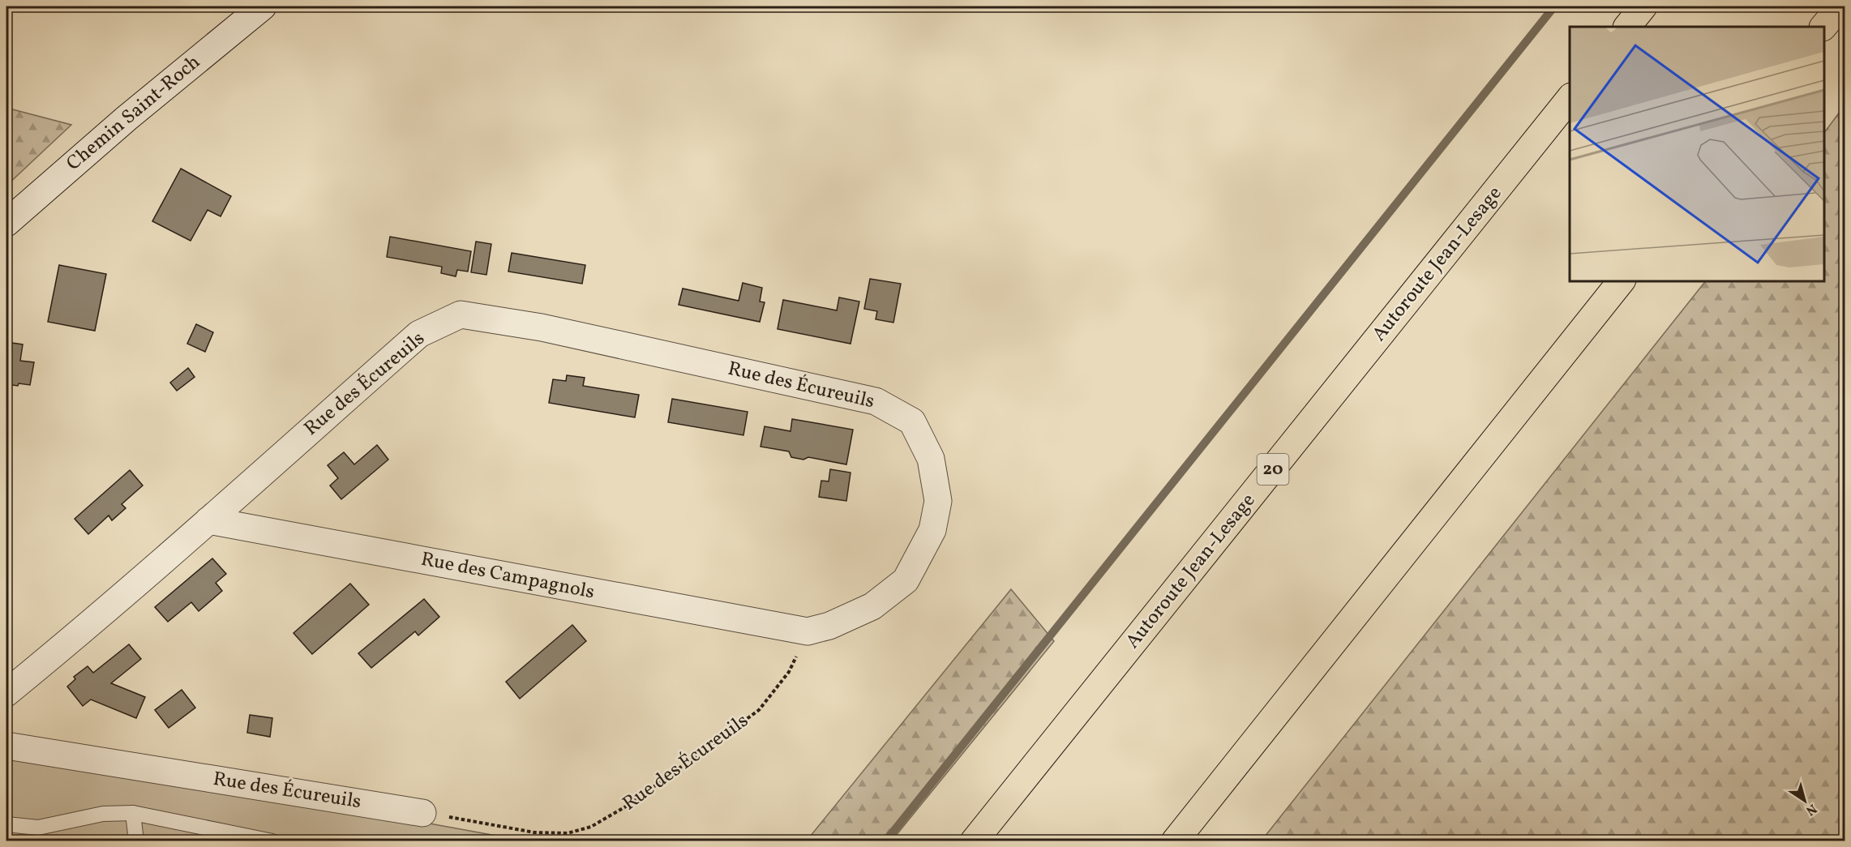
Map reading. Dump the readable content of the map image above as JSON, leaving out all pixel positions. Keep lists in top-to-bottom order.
{
  "streets": {
    "highway": ["Autoroute Jean-Lesage", "20"],
    "street": ["Chemin Saint-Roch", "Rue des Écureuils", "Rue des Campagnols"]
  },
  "crossings": [
    ["Rue des Écureuils", "Rue des Campagnols"]
  ],
  "north": "bottom right"
}
